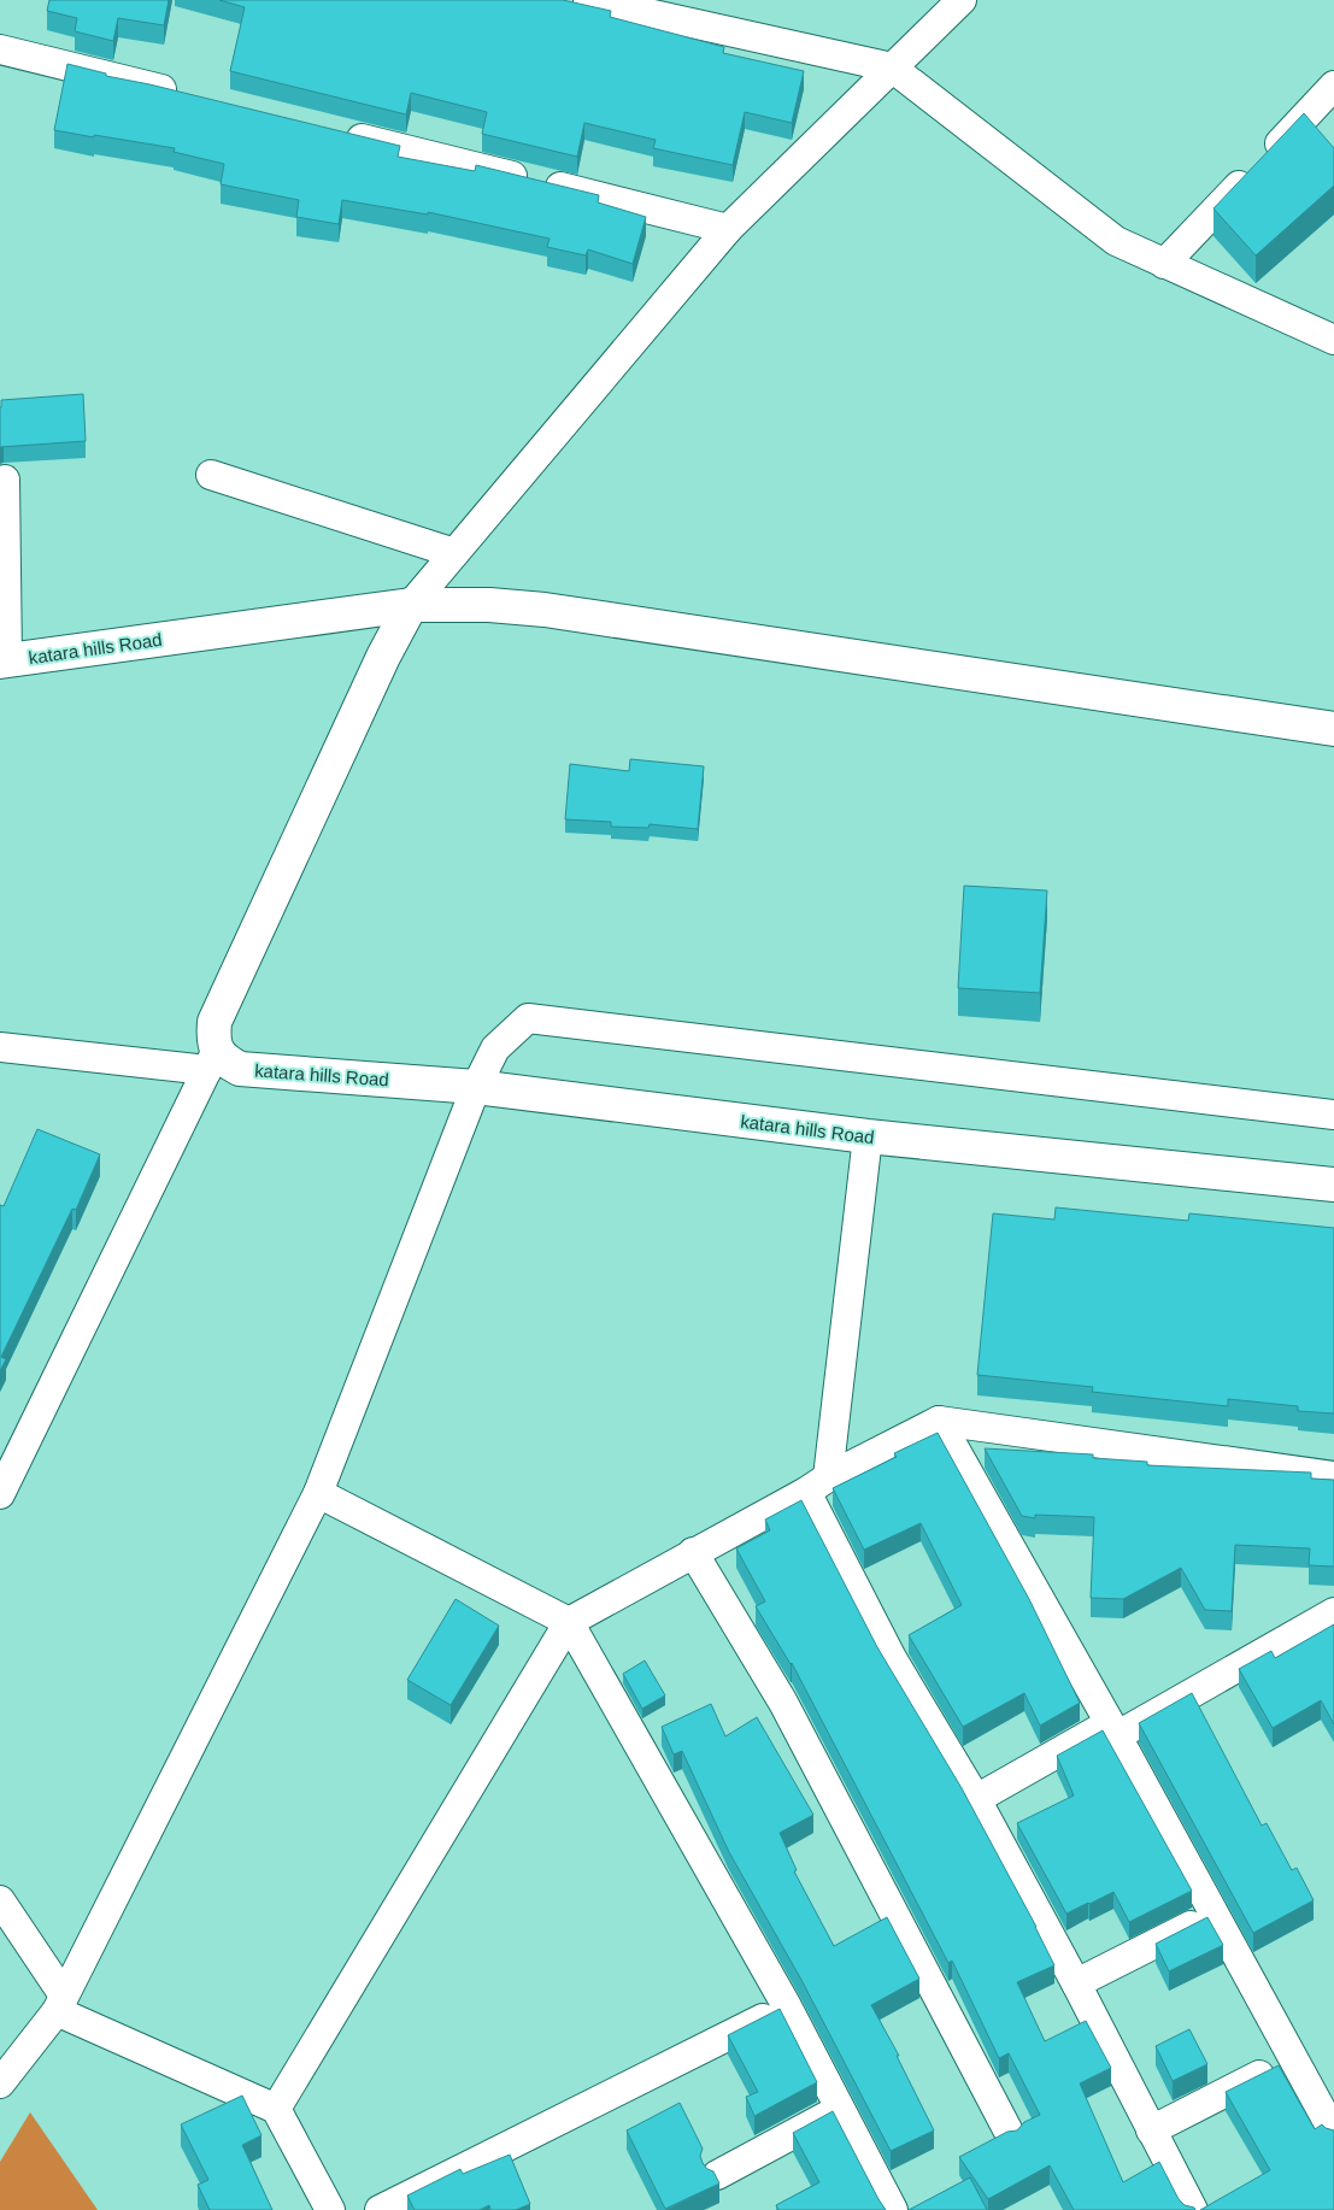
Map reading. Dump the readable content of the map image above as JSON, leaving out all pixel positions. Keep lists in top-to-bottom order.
{
  "streets": {
    "main road": ["katara hills Road"]
  }
}
